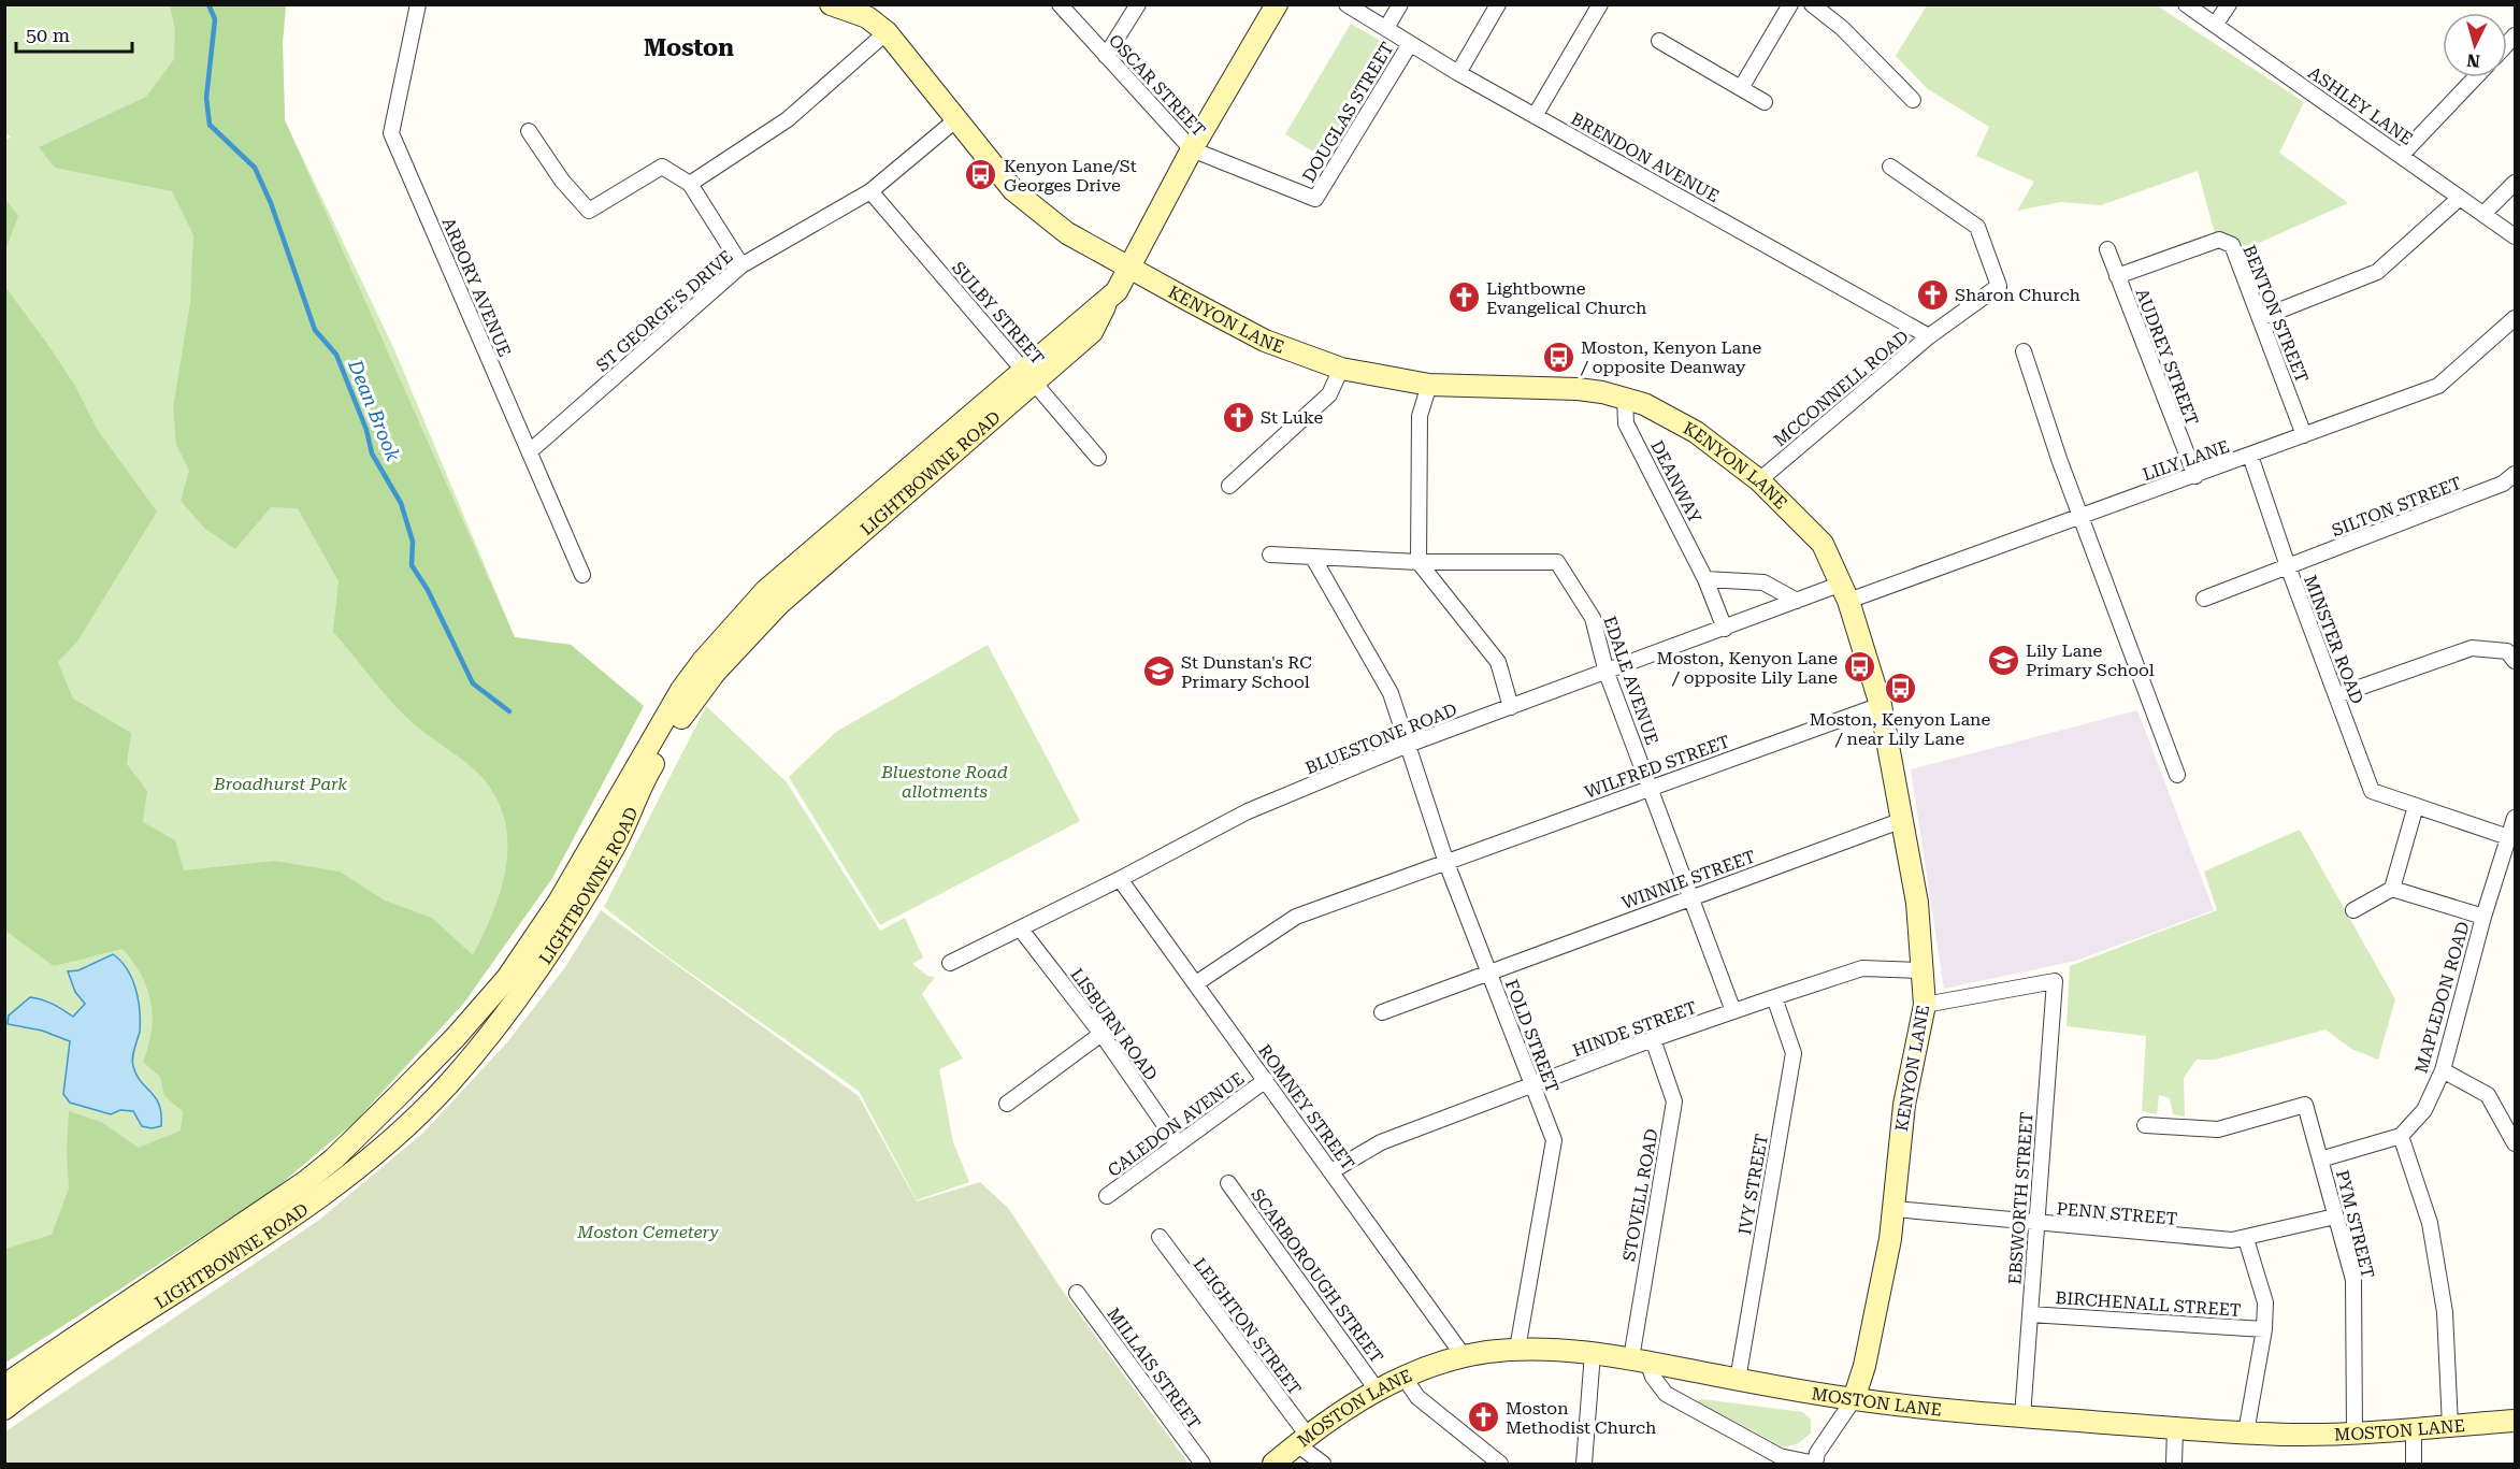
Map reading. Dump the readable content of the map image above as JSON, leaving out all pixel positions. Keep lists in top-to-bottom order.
{
  "streets": {
    "main road": ["KENYON LANE", "LIGHTBOWNE ROAD", "MOSTON LANE"],
    "street": [
      "OSCAR STREET",
      "ASHLEY LANE",
      "DOUGLAS STREET",
      "BRENDON AVENUE",
      "ARBORY AVENUE",
      "ST GEORGE'S DRIVE",
      "SULBY STREET",
      "BENTON STREET",
      "AUDREY STREET",
      "MCCONNELL ROAD",
      "LILY LANE",
      "DEANWAY",
      "SILTON STREET",
      "MINSTER ROAD",
      "EDALE AVENUE",
      "BLUESTONE ROAD",
      "WILFRED STREET",
      "WINNIE STREET",
      "MAPLEDON ROAD",
      "LISBURN ROAD",
      "HINDE STREET",
      "FOLD STREET",
      "ROMNEY STREET",
      "CALEDON AVENUE",
      "IVY STREET",
      "STOVELL ROAD",
      "EBSWORTH STREET",
      "PENN STREET",
      "PYM STREET",
      "SCARBOROUGH STREET",
      "BIRCHENALL STREET",
      "LEIGHTON STREET",
      "MILLAIS STREET"
    ]
  },
  "crossings": [
    ["OSCAR STREET", "DOUGLAS STREET"],
    ["OSCAR STREET", "LIGHTBOWNE ROAD"],
    ["DOUGLAS STREET", "BRENDON AVENUE"],
    ["BRENDON AVENUE", "MCCONNELL ROAD"],
    ["ARBORY AVENUE", "ST GEORGE'S DRIVE"],
    ["ST GEORGE'S DRIVE", "SULBY STREET"],
    ["ST GEORGE'S DRIVE", "KENYON LANE"],
    ["SULBY STREET", "LIGHTBOWNE ROAD"],
    ["BENTON STREET", "AUDREY STREET"],
    ["BENTON STREET", "LILY LANE"],
    ["KENYON LANE", "MCCONNELL ROAD"],
    ["KENYON LANE", "LILY LANE"],
    ["KENYON LANE", "LIGHTBOWNE ROAD"],
    ["KENYON LANE", "DEANWAY"],
    ["KENYON LANE", "BLUESTONE ROAD"],
    ["KENYON LANE", "WILFRED STREET"],
    ["KENYON LANE", "WINNIE STREET"],
    ["KENYON LANE", "HINDE STREET"],
    ["KENYON LANE", "EBSWORTH STREET"],
    ["KENYON LANE", "PENN STREET"],
    ["KENYON LANE", "MOSTON LANE"],
    ["AUDREY STREET", "LILY LANE"],
    ["LILY LANE", "MINSTER ROAD"],
    ["LILY LANE", "BLUESTONE ROAD"],
    ["DEANWAY", "BLUESTONE ROAD"],
    ["SILTON STREET", "MINSTER ROAD"],
    ["EDALE AVENUE", "BLUESTONE ROAD"],
    ["EDALE AVENUE", "WILFRED STREET"],
    ["EDALE AVENUE", "WINNIE STREET"],
    ["EDALE AVENUE", "HINDE STREET"],
    ["EDALE AVENUE", "FOLD STREET"],
    ["BLUESTONE ROAD", "LISBURN ROAD"],
    ["BLUESTONE ROAD", "FOLD STREET"],
    ["BLUESTONE ROAD", "ROMNEY STREET"],
    ["WILFRED STREET", "FOLD STREET"],
    ["WILFRED STREET", "ROMNEY STREET"],
    ["WINNIE STREET", "FOLD STREET"],
    ["LISBURN ROAD", "CALEDON AVENUE"],
    ["HINDE STREET", "FOLD STREET"],
    ["HINDE STREET", "ROMNEY STREET"],
    ["HINDE STREET", "IVY STREET"],
    ["HINDE STREET", "STOVELL ROAD"],
    ["FOLD STREET", "MOSTON LANE"],
    ["ROMNEY STREET", "CALEDON AVENUE"],
    ["ROMNEY STREET", "MOSTON LANE"],
    ["IVY STREET", "MOSTON LANE"],
    ["STOVELL ROAD", "MOSTON LANE"],
    ["EBSWORTH STREET", "PENN STREET"],
    ["EBSWORTH STREET", "BIRCHENALL STREET"],
    ["EBSWORTH STREET", "MOSTON LANE"],
    ["PENN STREET", "PYM STREET"],
    ["PYM STREET", "MOSTON LANE"],
    ["SCARBOROUGH STREET", "MOSTON LANE"],
    ["LEIGHTON STREET", "MOSTON LANE"]
  ],
  "districts": ["Moston"],
  "water": ["Dean Brook"],
  "parks": ["Bluestone Road allotments", "Broadhurst Park", "Moston Cemetery"],
  "places": {
    "bus stop": [
      "Kenyon Lane/St Georges Drive",
      "Moston, Kenyon Lane / opposite Deanway",
      "Moston, Kenyon Lane / opposite Lily Lane",
      "Moston, Kenyon Lane / near Lily Lane"
    ],
    "church": [
      "Sharon Church",
      "Lightbowne Evangelical Church",
      "St Luke",
      "Moston Methodist Church"
    ],
    "school or university": ["Lily Lane Primary School", "St Dunstan's RC Primary School"]
  },
  "scale_bar": "50 m",
  "north": "bottom"
}
